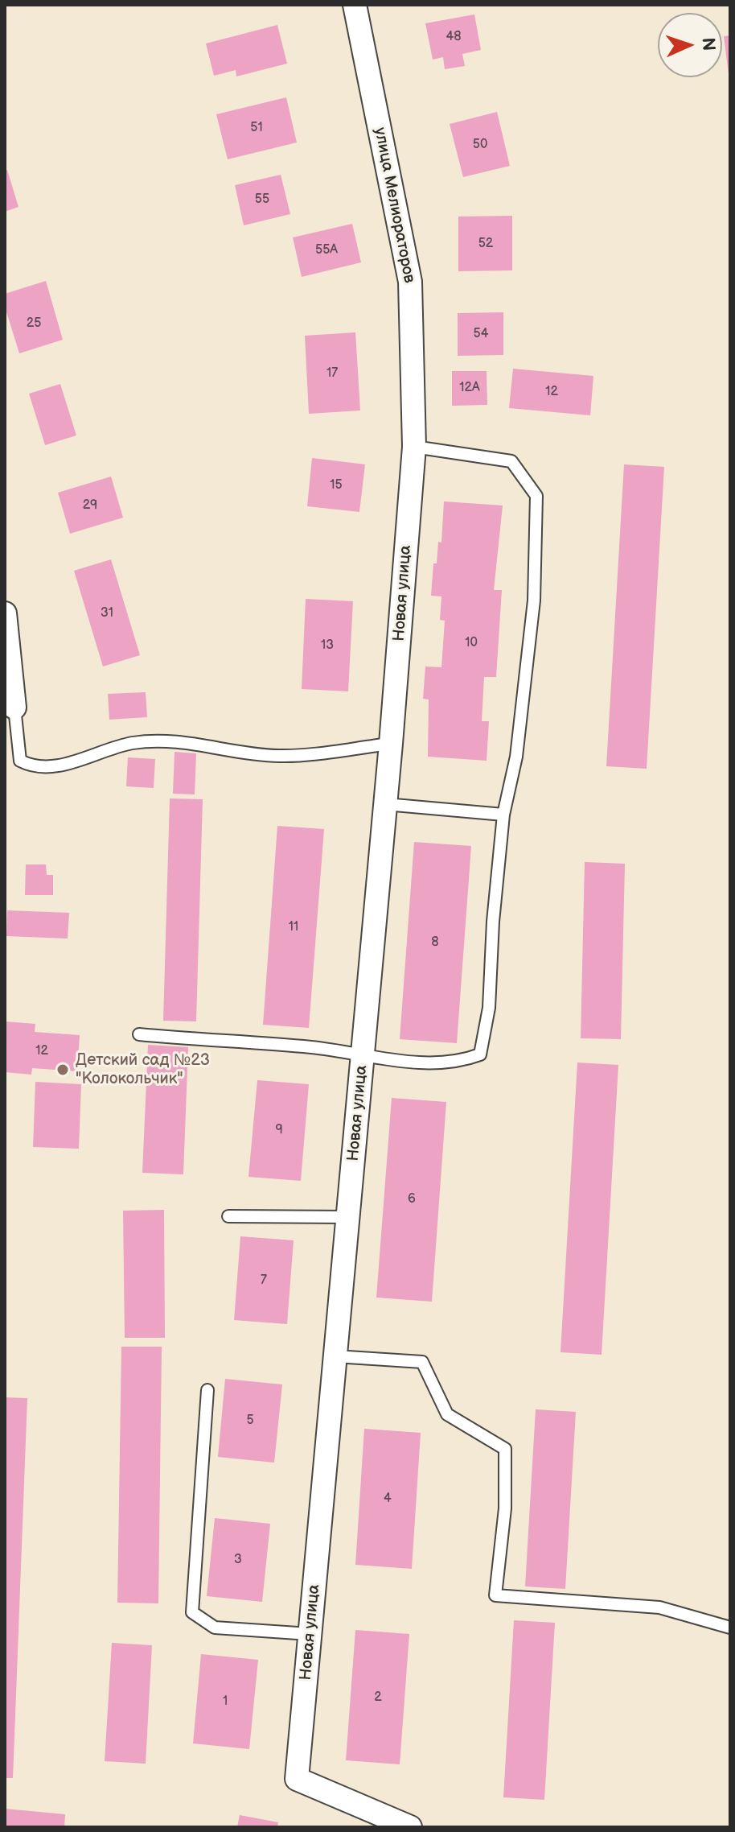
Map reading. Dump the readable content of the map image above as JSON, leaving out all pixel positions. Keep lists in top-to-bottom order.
{
  "streets": {
    "street": ["улица Мелиораторов", "Новая улица"]
  },
  "crossings": [
    ["улица Мелиораторов", "Новая улица"]
  ],
  "places": ["Детский сад №23 \"Колокольчик\""],
  "house_numbers": [
    "48",
    "51",
    "50",
    "55",
    "52",
    "55А",
    "25",
    "54",
    "17",
    "12А",
    "12",
    "15",
    "29",
    "31",
    "10",
    "13",
    "11",
    "8",
    "12",
    "9",
    "6",
    "7",
    "5",
    "4",
    "3",
    "2",
    "1"
  ],
  "north": "right"
}
